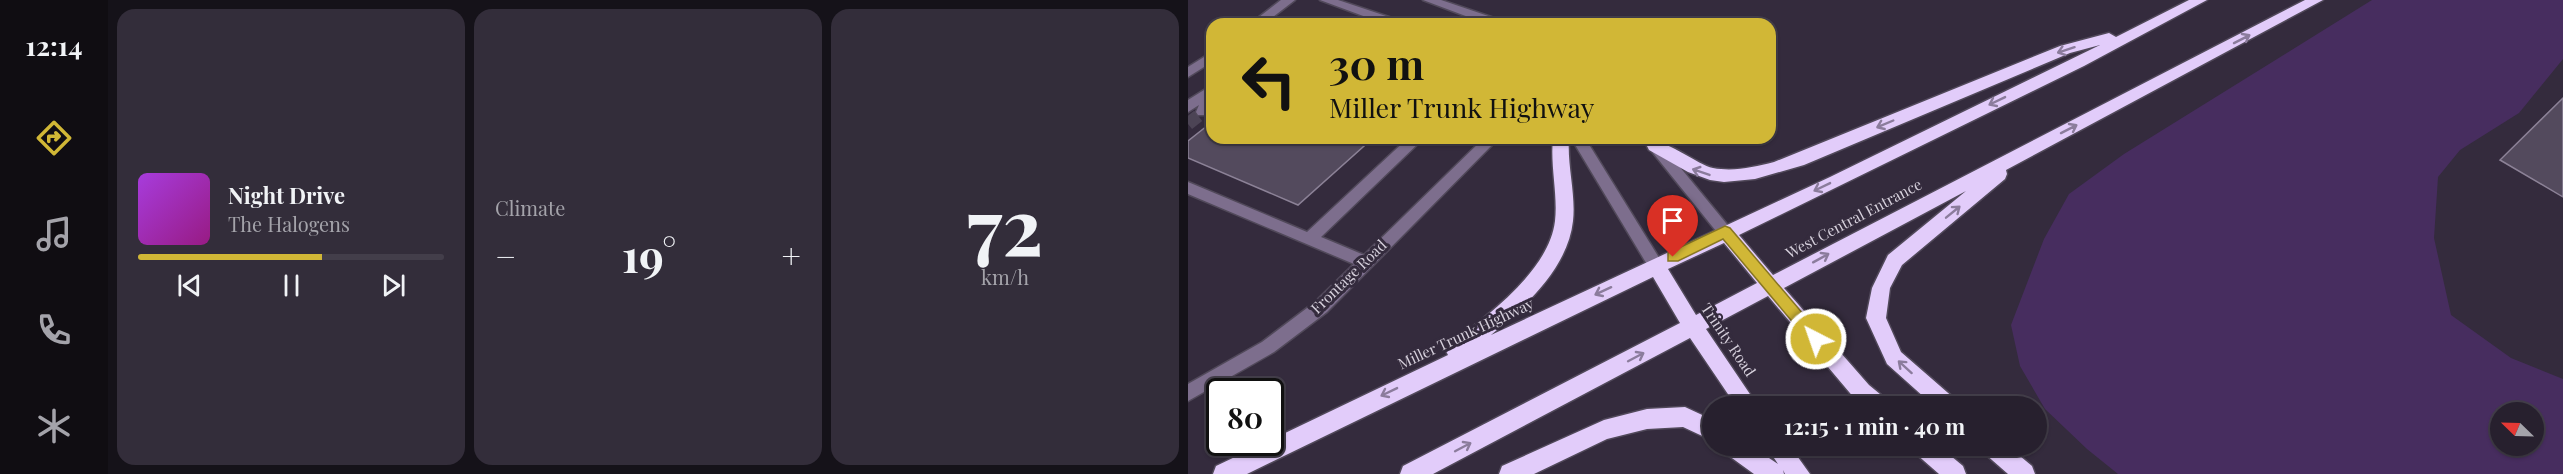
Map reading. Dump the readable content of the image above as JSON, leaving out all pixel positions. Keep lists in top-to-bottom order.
{
  "streets": {
    "highway": ["West Central Entrance", "Miller Trunk Highway", "Trinity Road"],
    "street": ["Frontage Road"]
  },
  "crossings": [
    ["West Central Entrance", "Trinity Road"],
    ["Miller Trunk Highway", "Trinity Road"]
  ],
  "north": "top left",
  "page": {
    "tabs": "12:14",
    "tile": [
      "Climate",
      ["72", "km/h"]
    ],
    "turn": ["30 m", "Miller Trunk Highway"],
    "song": ["Night Drive", "The Halogens"],
    "heat": ["−", "19°", "+"],
    "limit": "80",
    "trip": "12:15 · 1 min · 40 m"
  }
}
